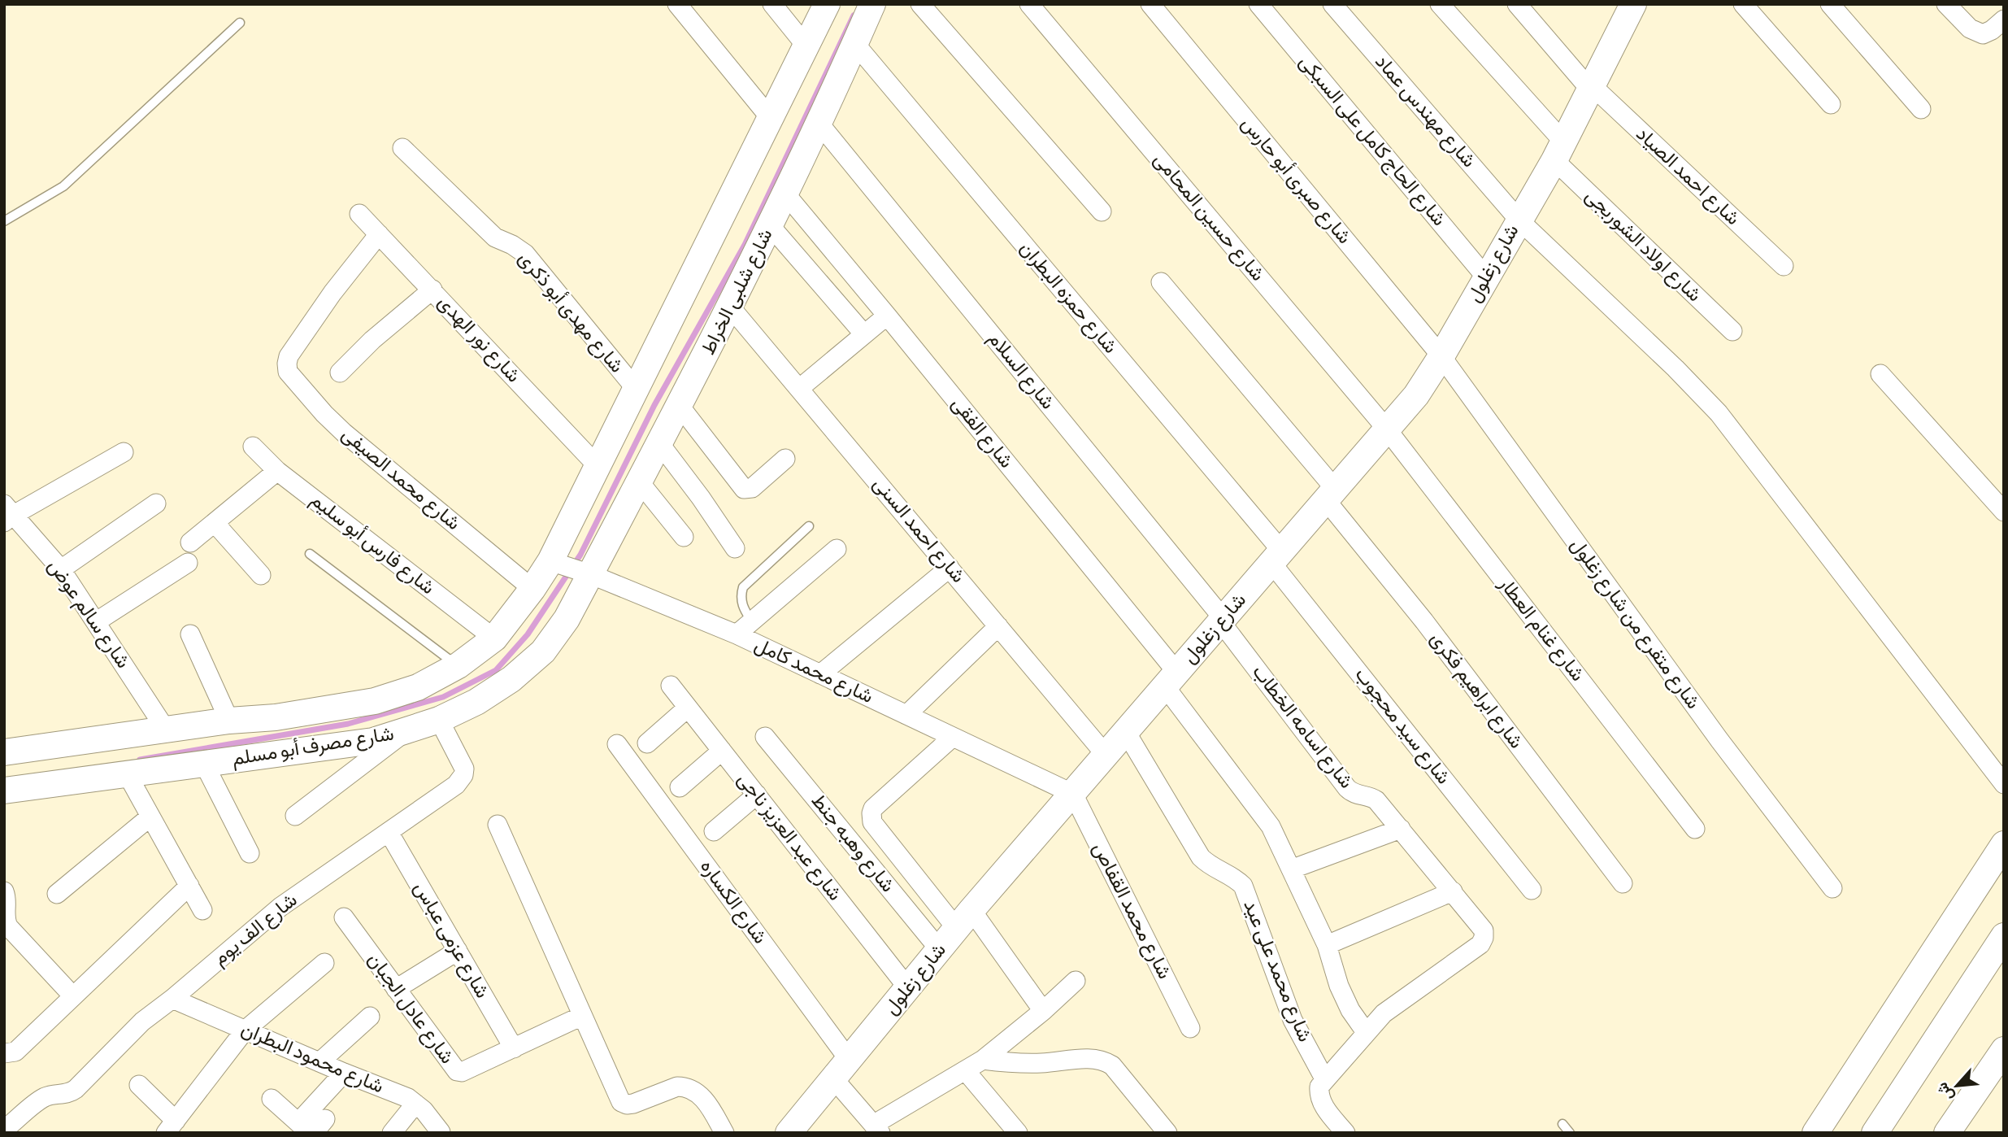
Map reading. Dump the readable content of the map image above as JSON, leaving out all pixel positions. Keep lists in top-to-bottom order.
{
  "streets": {
    "street": [
      "شارع مهندس عماد",
      "شارع الحاج كامل على السبكى",
      "شارع احمد الصياد",
      "شارع صبرى أبو حارس",
      "شارع حسين المحامى",
      "شارع اولاد الشوربجى",
      "شارع زغلول",
      "شارع شلبى الخراط",
      "شارع حمزه البطران",
      "شارع مهدى أبو ذكرى",
      "شارع نور الهدى",
      "شارع السلام",
      "شارع الفقى",
      "شارع محمد الصيفى",
      "شارع احمد السنى",
      "شارع فارس أبو سليم",
      "شارع سالم عوض",
      "شارع متفرع من شارع زغلول",
      "شارع غنام العطار",
      "شارع محمد كامل",
      "شارع ابراهيم فكرى",
      "شارع سيد محجوب",
      "شارع اسامه الخطاب",
      "شارع مصرف أبو مسلم",
      "شارع عبد العزيز ناجى",
      "شارع وهبه جنط",
      "شارع الكساره",
      "شارع محمد القفاص",
      "شارع الف يوم",
      "شارع عزمى عباس",
      "شارع محمد على عيد",
      "شارع عادل الجبان",
      "شارع محمود البطران"
    ]
  },
  "crossings": [
    ["شارع مهندس عماد", "شارع زغلول"],
    ["شارع الحاج كامل على السبكى", "شارع زغلول"],
    ["شارع احمد الصياد", "شارع زغلول"],
    ["شارع صبرى أبو حارس", "شارع زغلول"],
    ["شارع صبرى أبو حارس", "شارع متفرع من شارع زغلول"],
    ["شارع حسين المحامى", "شارع زغلول"],
    ["شارع حسين المحامى", "شارع غنام العطار"],
    ["شارع اولاد الشوربجى", "شارع زغلول"],
    ["شارع زغلول", "شارع حمزه البطران"],
    ["شارع زغلول", "شارع السلام"],
    ["شارع زغلول", "شارع الفقى"],
    ["شارع زغلول", "شارع احمد السنى"],
    ["شارع زغلول", "شارع متفرع من شارع زغلول"],
    ["شارع زغلول", "شارع غنام العطار"],
    ["شارع زغلول", "شارع محمد كامل"],
    ["شارع زغلول", "شارع ابراهيم فكرى"],
    ["شارع زغلول", "شارع سيد محجوب"],
    ["شارع زغلول", "شارع اسامه الخطاب"],
    ["شارع زغلول", "شارع عبد العزيز ناجى"],
    ["شارع زغلول", "شارع وهبه جنط"],
    ["شارع زغلول", "شارع الكساره"],
    ["شارع زغلول", "شارع محمد القفاص"],
    ["شارع زغلول", "شارع محمد على عيد"],
    ["شارع شلبى الخراط", "شارع حمزه البطران"],
    ["شارع شلبى الخراط", "شارع السلام"],
    ["شارع شلبى الخراط", "شارع الفقى"],
    ["شارع شلبى الخراط", "شارع احمد السنى"],
    ["شارع شلبى الخراط", "شارع محمد كامل"],
    ["شارع شلبى الخراط", "شارع مصرف أبو مسلم"],
    ["شارع حمزه البطران", "شارع سيد محجوب"],
    ["شارع نور الهدى", "شارع محمد الصيفى"],
    ["شارع السلام", "شارع اسامه الخطاب"],
    ["شارع الفقى", "شارع اسامه الخطاب"],
    ["شارع محمد الصيفى", "شارع مصرف أبو مسلم"],
    ["شارع فارس أبو سليم", "شارع مصرف أبو مسلم"],
    ["شارع سالم عوض", "شارع مصرف أبو مسلم"],
    ["شارع محمد كامل", "شارع مصرف أبو مسلم"],
    ["شارع محمد كامل", "شارع محمد القفاص"],
    ["شارع مصرف أبو مسلم", "شارع الف يوم"],
    ["شارع الف يوم", "شارع عزمى عباس"],
    ["شارع الف يوم", "شارع محمود البطران"],
    ["شارع عزمى عباس", "شارع عادل الجبان"]
  ],
  "north": "bottom left"
}
